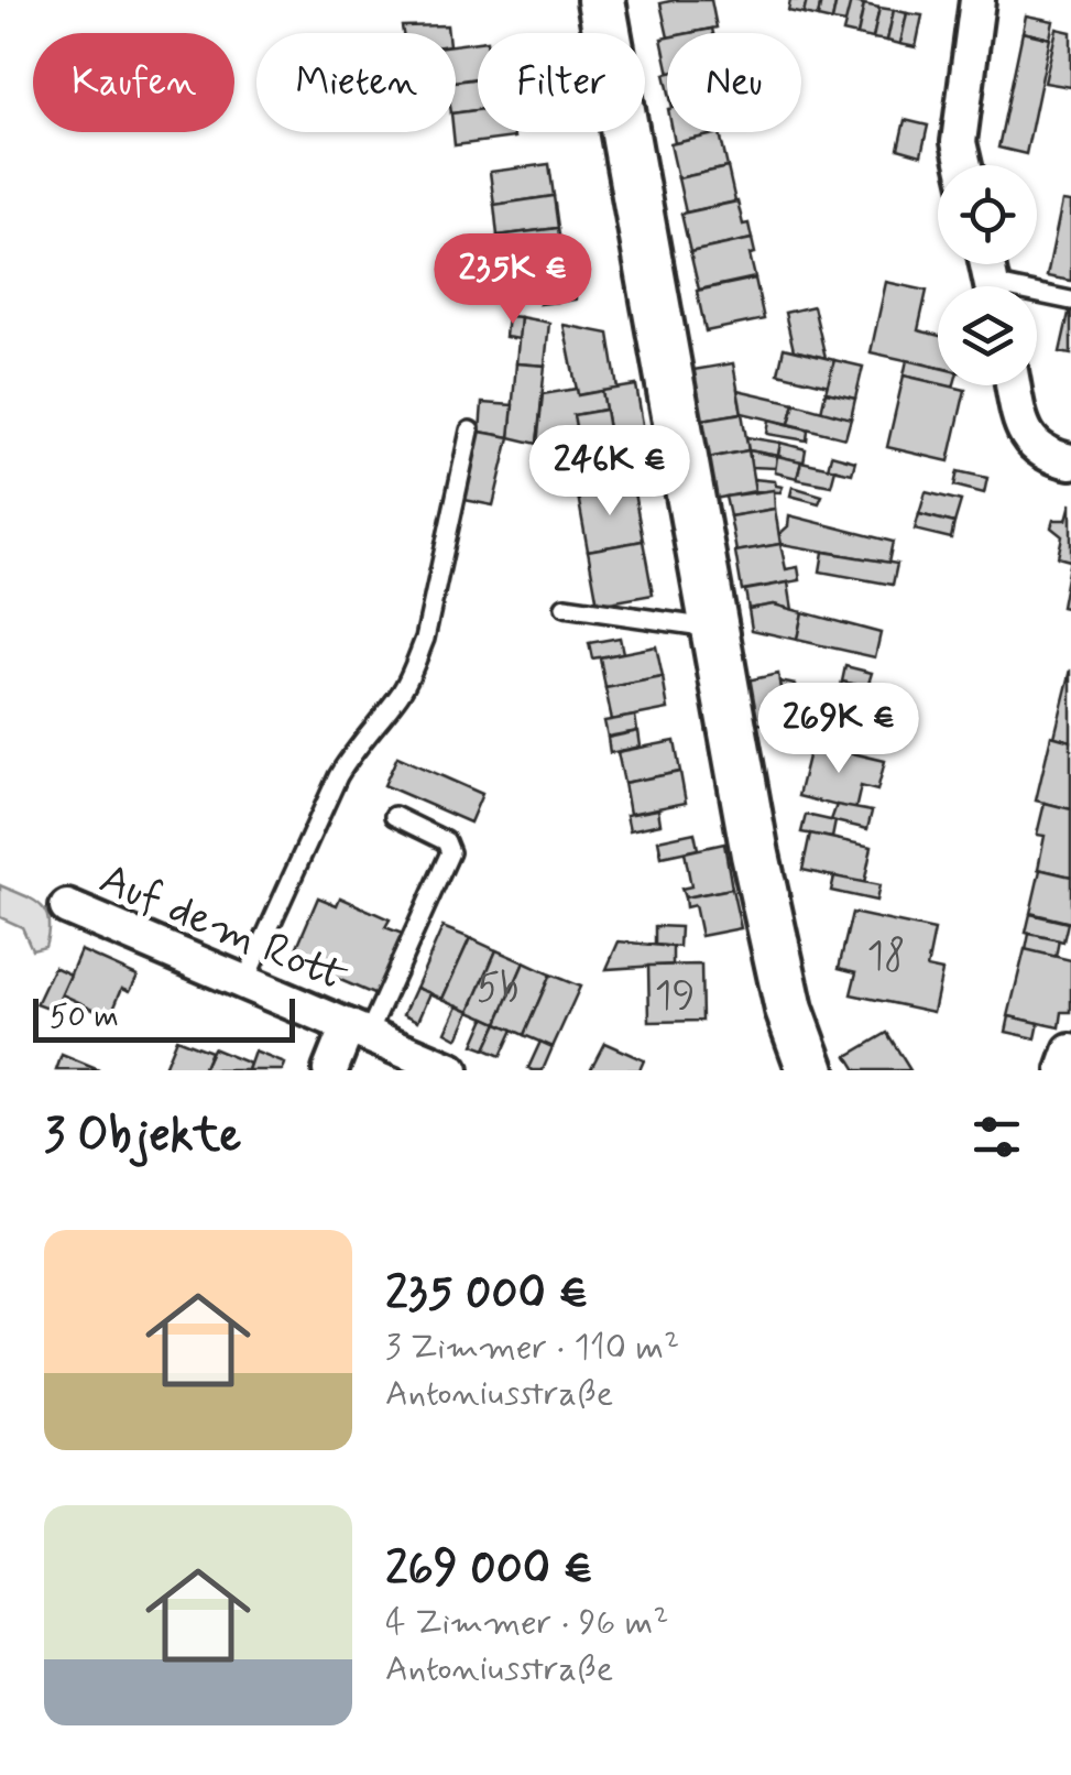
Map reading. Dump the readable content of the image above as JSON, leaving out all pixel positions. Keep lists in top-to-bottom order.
{
  "streets": {
    "street": ["Auf dem Rott"]
  },
  "house_numbers": ["18", "5b", "19"],
  "scale_bar": "50 m",
  "page": {
    "chip": [
      "Kaufen",
      "Mieten",
      "Filter",
      "Neu"
    ],
    "price": ["235K €", "246K €", "269K €"],
    "scale": "50 m",
    "heading": "3 Objekte",
    "list": [
      {
        "name": "235 000 €",
        "note": "3 Zimmer · 110 m² · Antoniusstraße"
      },
      {
        "name": "269 000 €",
        "note": "4 Zimmer · 96 m² · Antoniusstraße"
      }
    ]
  }
}
